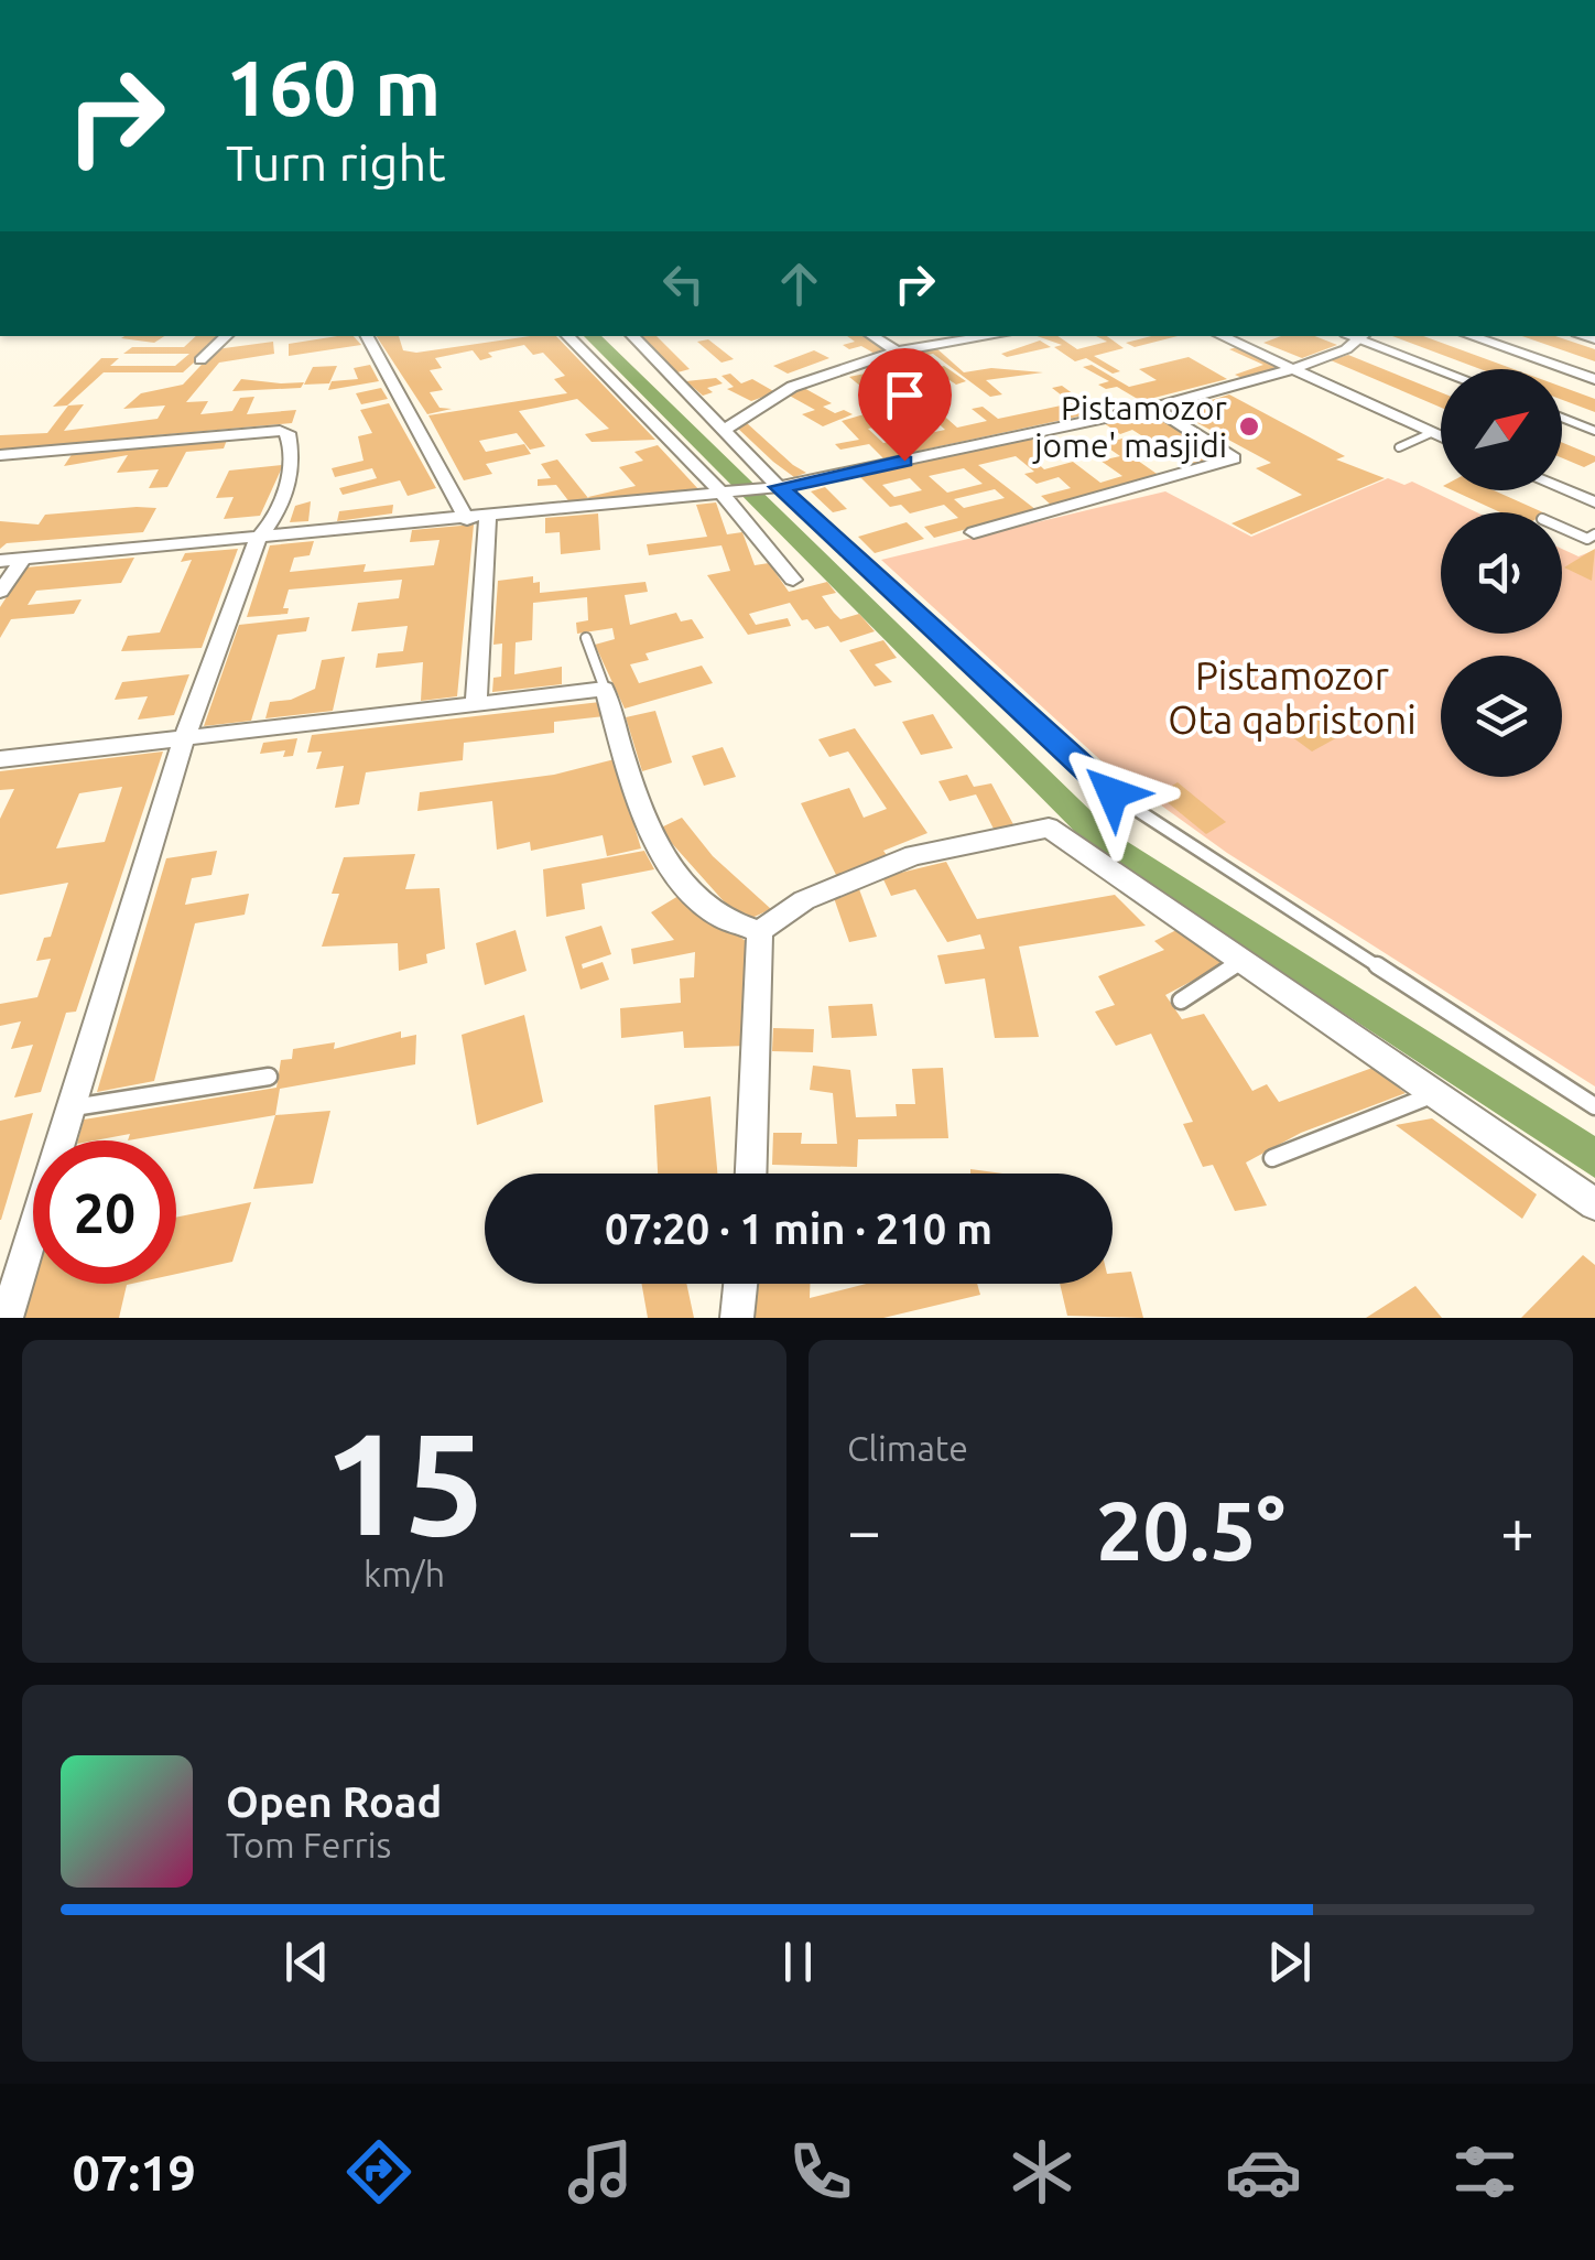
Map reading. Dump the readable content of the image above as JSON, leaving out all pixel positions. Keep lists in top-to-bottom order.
{
  "parks": ["Pistamozor Ota qabristoni"],
  "places": ["Pistamozor jome' masjidi"],
  "north": "top right",
  "page": {
    "turn": ["160 m", "Turn right"],
    "limit": "20",
    "trip": "07:20 · 1 min · 210 m",
    "tile": [
      ["15", "km/h"],
      "Climate"
    ],
    "heat": ["−", "20.5°", "+"],
    "song": ["Open Road", "Tom Ferris"],
    "tabs": "07:19"
  }
}
